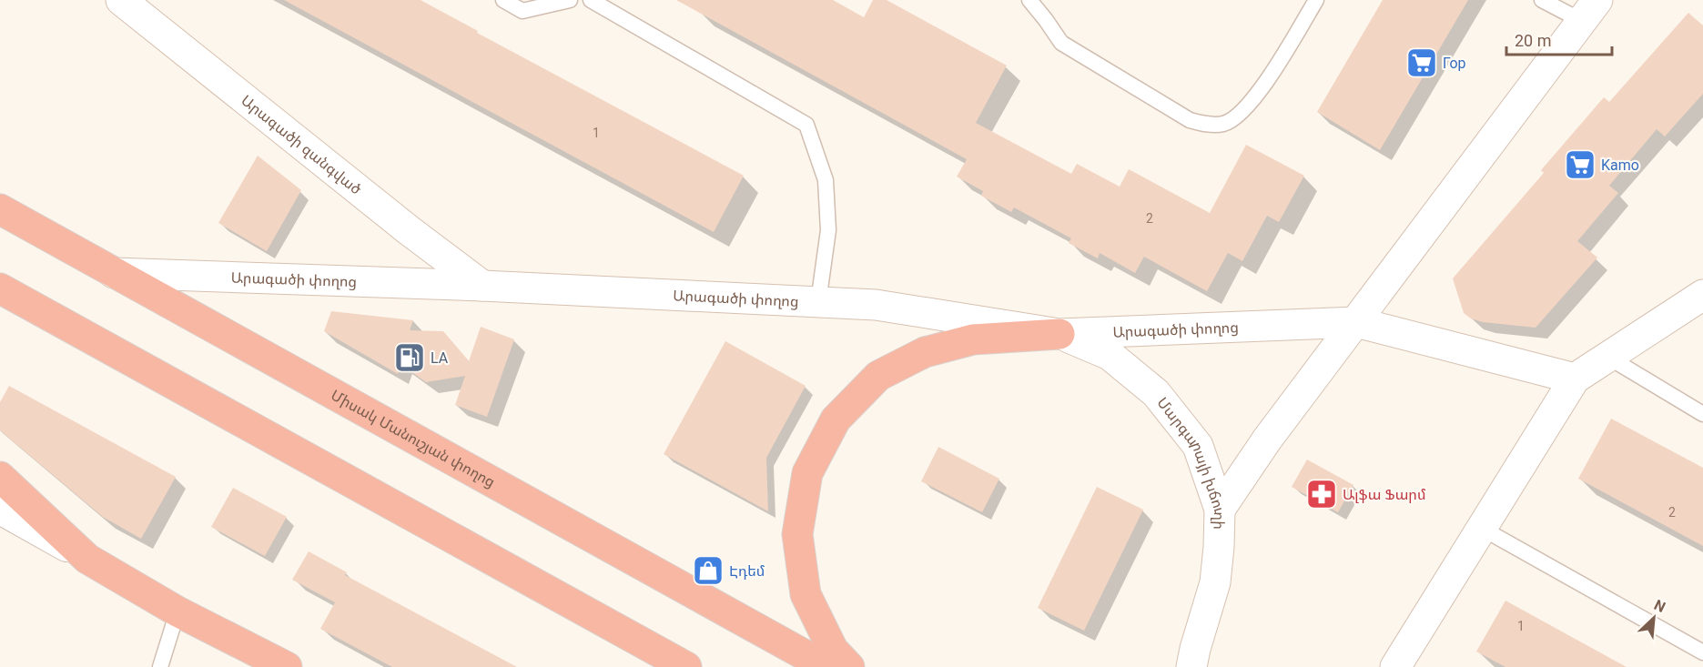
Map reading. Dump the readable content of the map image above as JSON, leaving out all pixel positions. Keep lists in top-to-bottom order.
{
  "streets": {
    "highway": ["Միսակ Մանուշյան փողոց"],
    "street": ["Արագածի զանգված", "Արագածի փողոց", "Մարգարայի խճուղի"]
  },
  "crossings": [
    ["Արագածի զանգված", "Արագածի փողոց"],
    ["Արագածի փողոց", "Միսակ Մանուշյան փողոց"],
    ["Արագածի փողոց", "Մարգարայի խճուղի"]
  ],
  "places": {
    "supermarket": ["Гор", "Kamo"],
    "fuel station": ["LA"],
    "pharmacy": ["Ալֆա Ֆարմ"],
    "shop": ["Էդեմ"]
  },
  "house_numbers": [
    "1",
    "2",
    "2",
    "1"
  ],
  "scale_bar": "20 m",
  "north": "top right"
}
